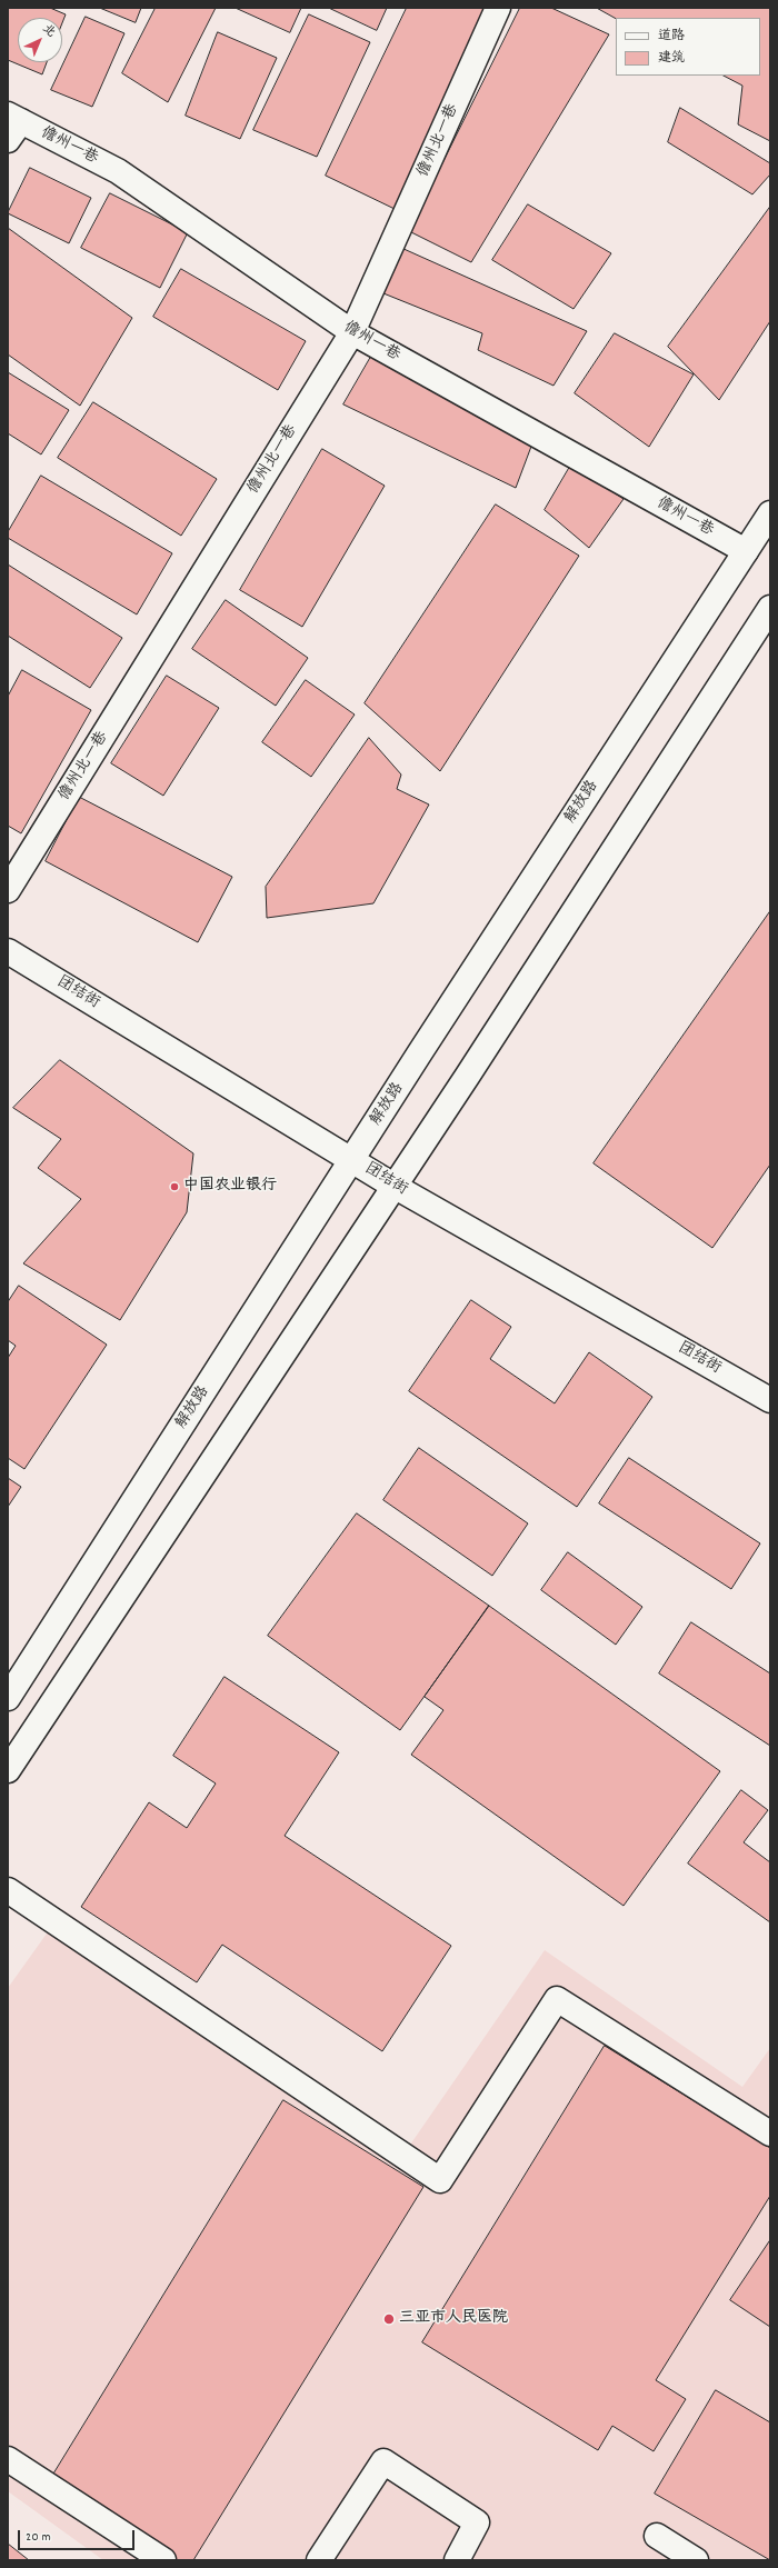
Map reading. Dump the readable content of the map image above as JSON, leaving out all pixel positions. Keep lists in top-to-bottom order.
{
  "streets": {
    "main road": [
      "儋州北一巷",
      "儋州一巷",
      "解放路",
      "团结街"
    ]
  },
  "crossings": [
    ["儋州北一巷", "儋州一巷"],
    ["儋州一巷", "解放路"],
    ["解放路", "团结街"]
  ],
  "places": ["中国农业银行", "三亚市人民医院"],
  "legend": ["道路", "建筑"],
  "scale_bar": "20 m",
  "north": "top right"
}
